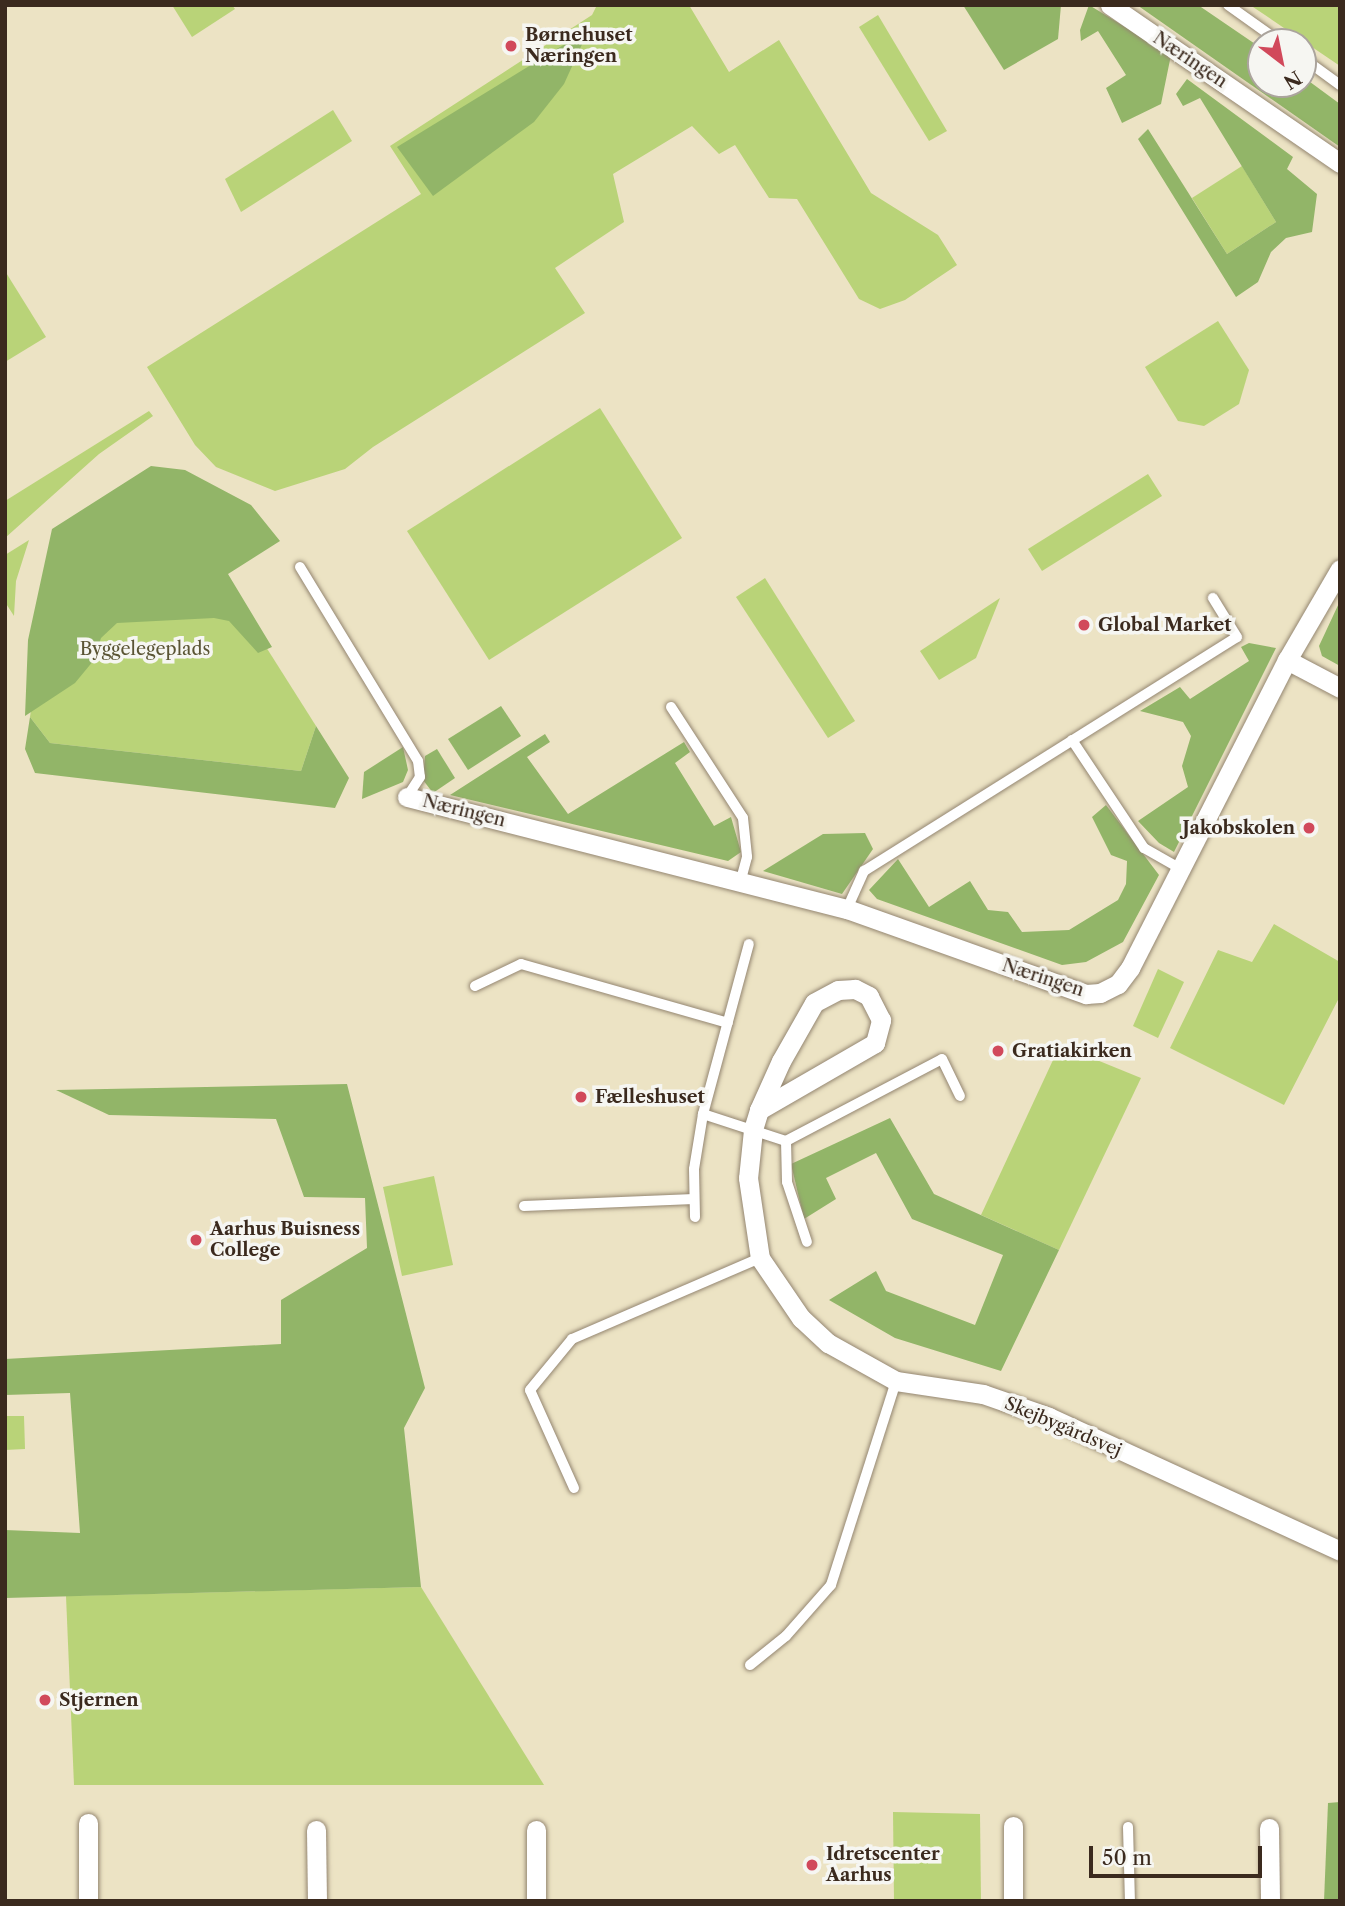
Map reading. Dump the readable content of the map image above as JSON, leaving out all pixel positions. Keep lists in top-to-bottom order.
{
  "streets": {
    "street": ["Næringen", "Skejbygårdsvej"]
  },
  "parks": ["Byggelegeplads"],
  "places": [
    "Børnehuset Næringen",
    "Global Market",
    "Jakobskolen",
    "Gratiakirken",
    "Fælleshuset",
    "Aarhus Buisness College",
    "Stjernen",
    "Idretscenter Aarhus"
  ],
  "scale_bar": "50 m",
  "north": "bottom right"
}
